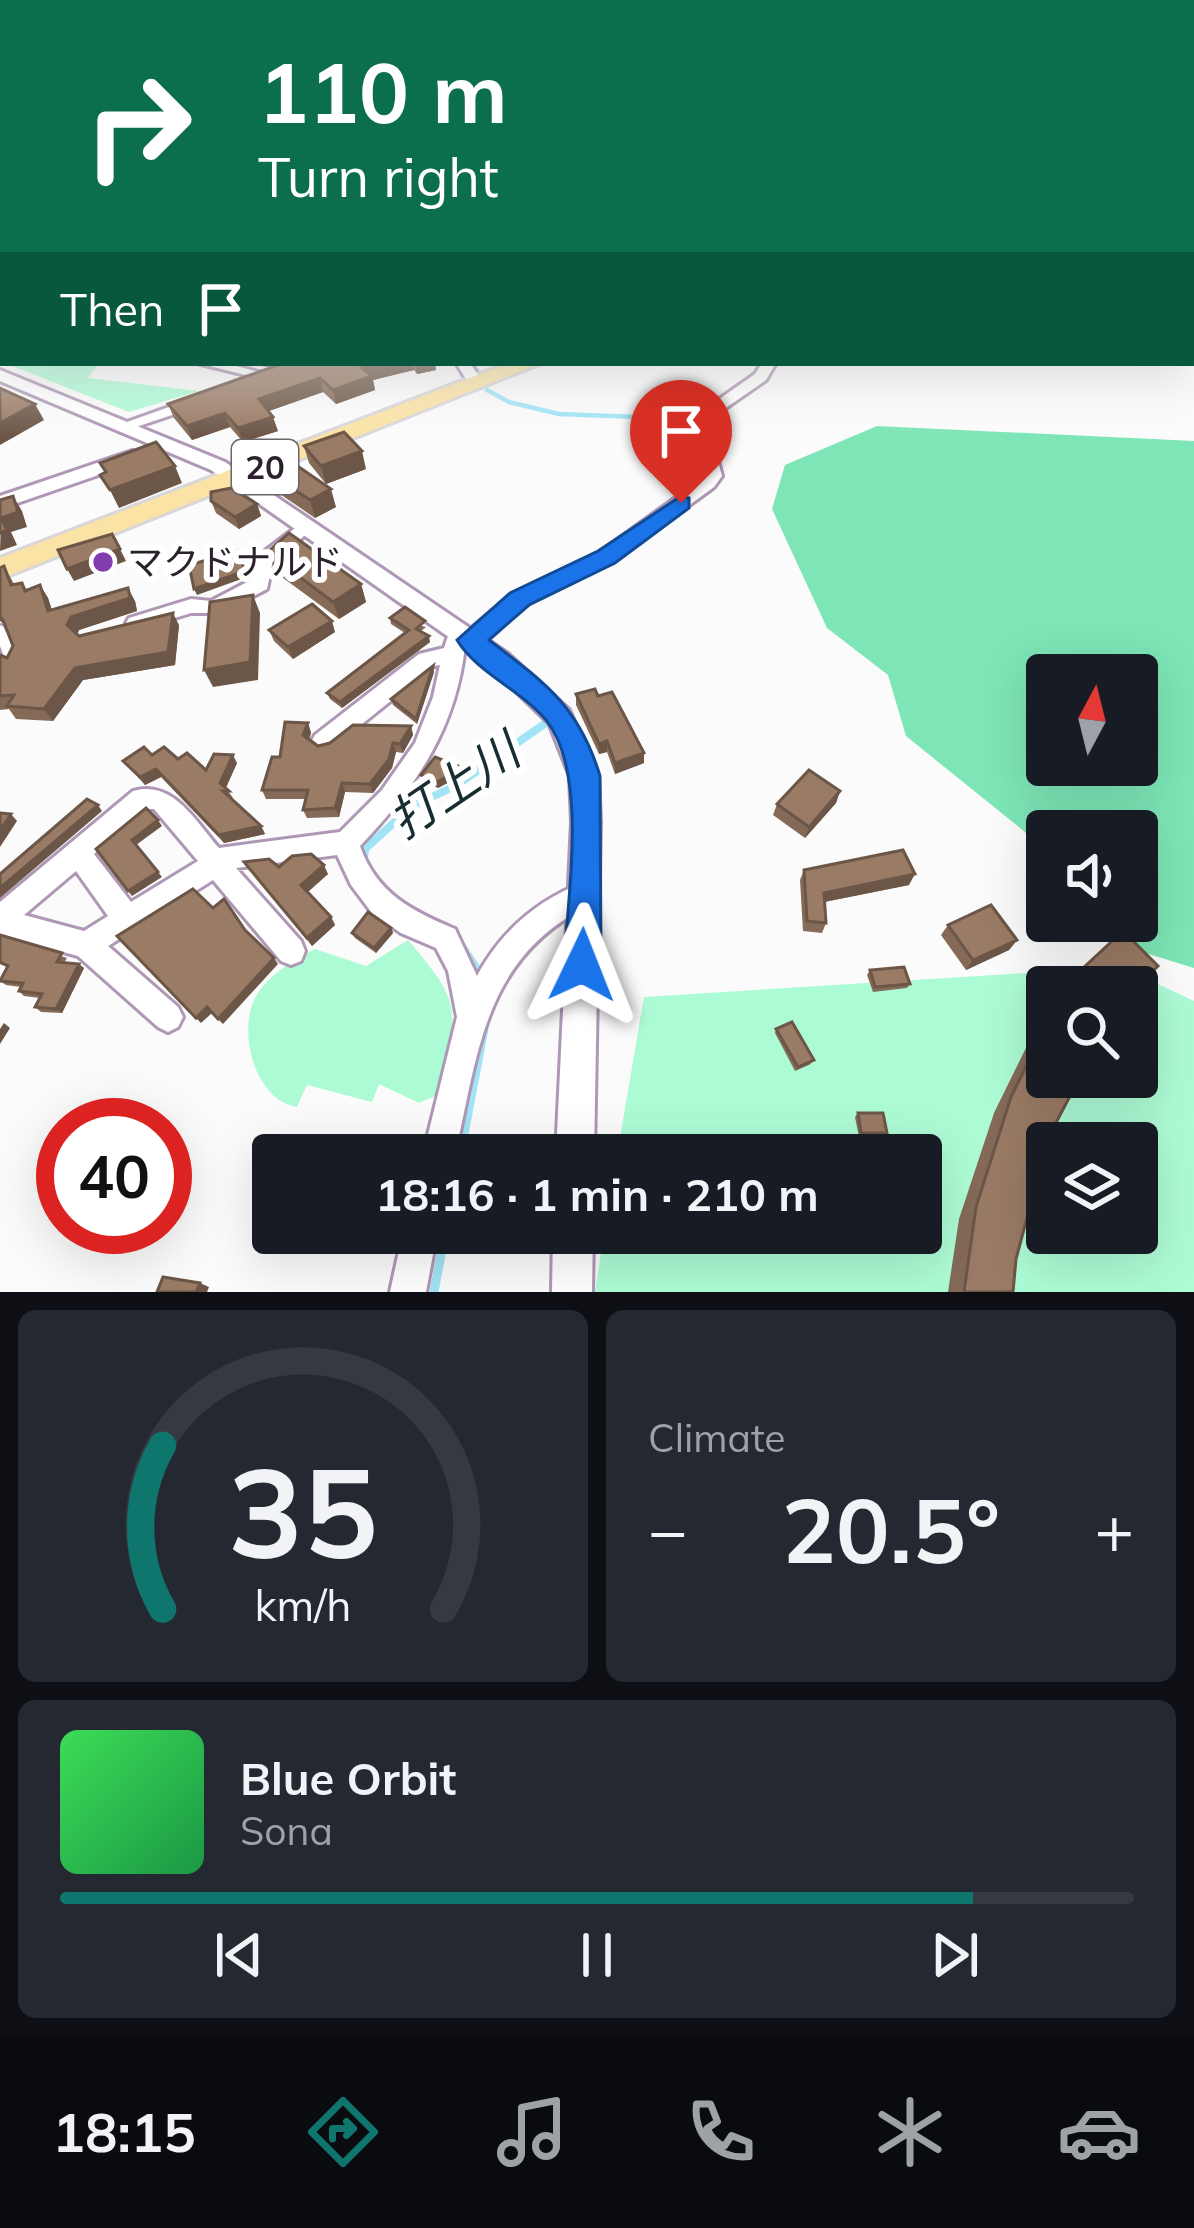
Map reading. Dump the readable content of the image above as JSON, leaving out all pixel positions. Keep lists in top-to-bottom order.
{
  "streets": {
    "main road": ["20"]
  },
  "water": ["打上川"],
  "places": ["マクドナルド"],
  "north": "top",
  "page": {
    "turn": ["110 m", "Turn right"],
    "then": "Then",
    "limit": "40",
    "trip": "18:16 · 1 min · 210 m",
    "tile": "Climate",
    "heat": ["−", "20.5°", "+"],
    "song": ["Blue Orbit", "Sona"],
    "tabs": "18:15",
    "gauge": ["35", "km/h"]
  }
}
